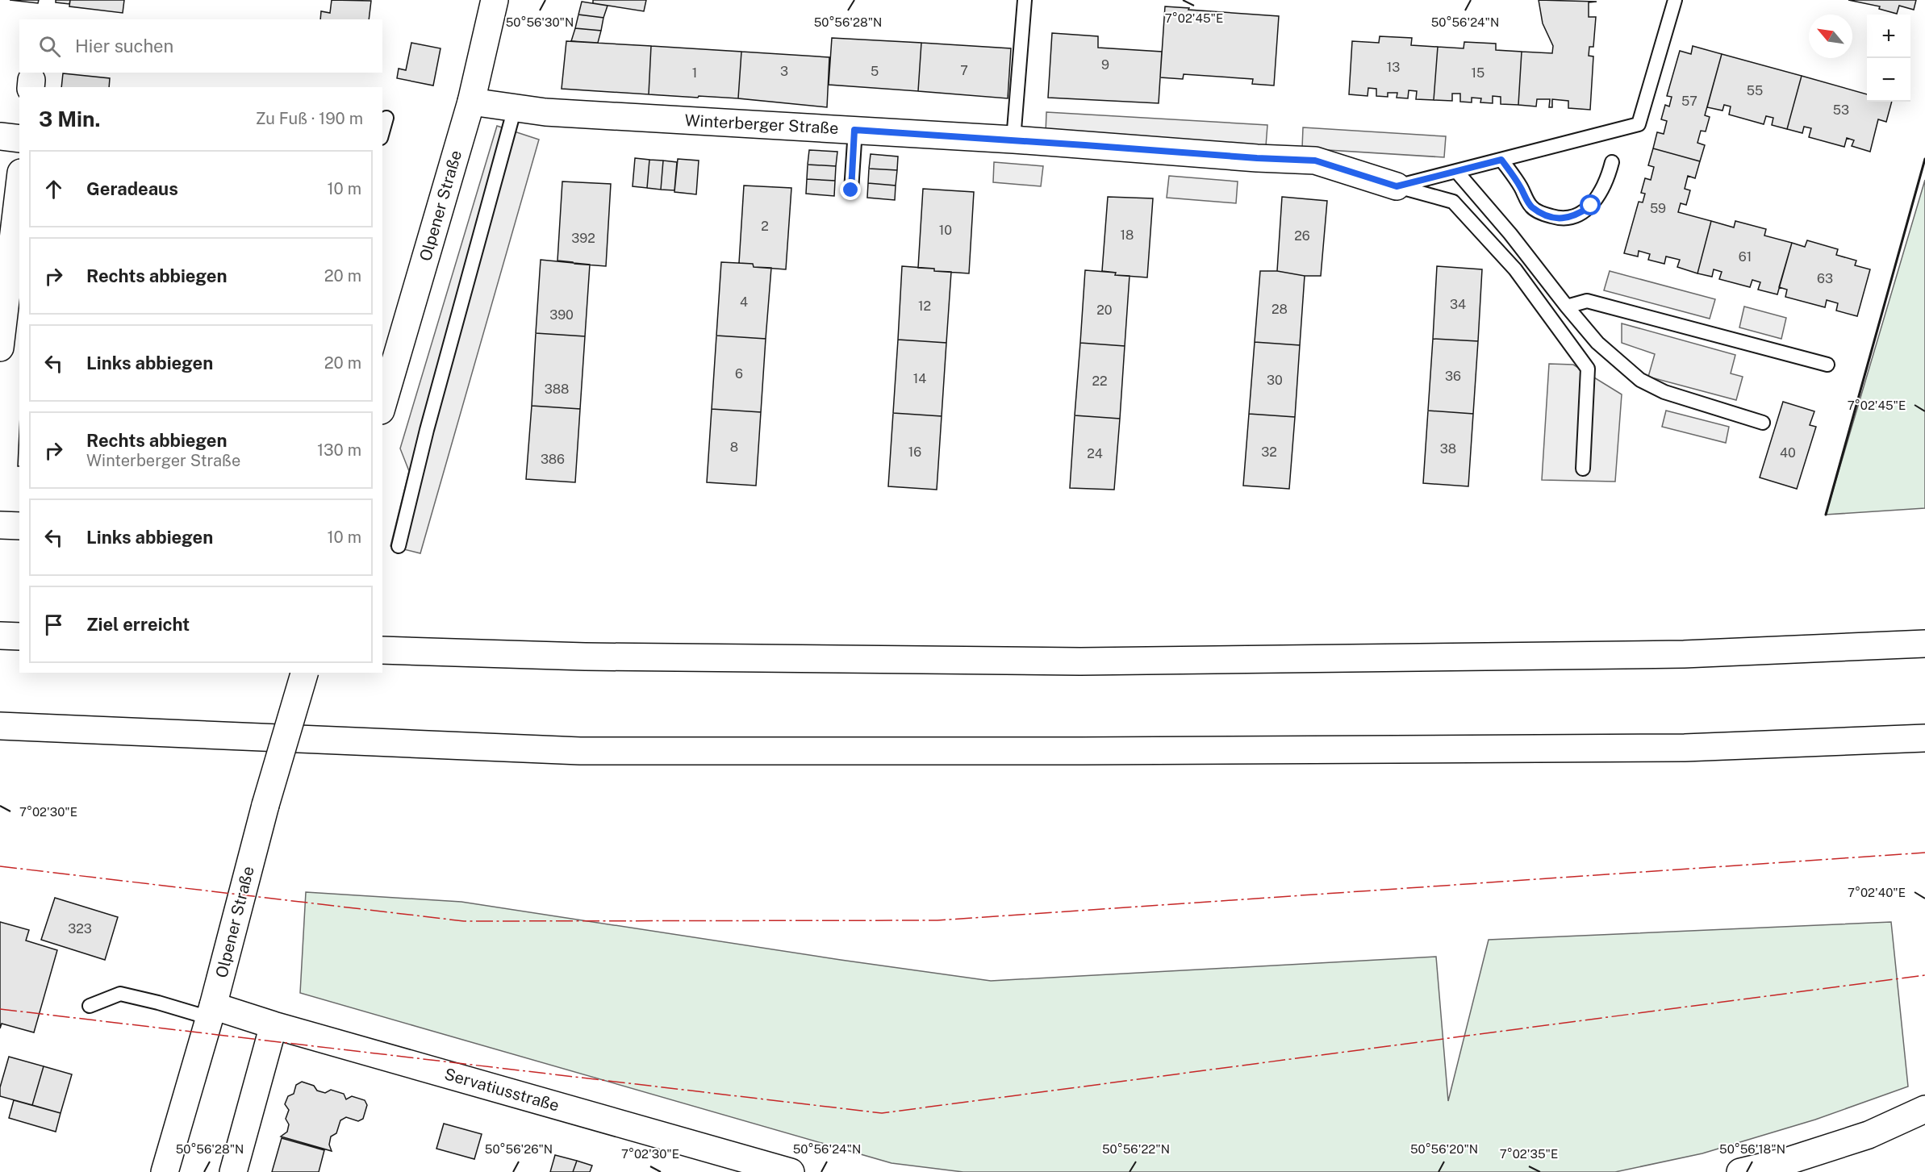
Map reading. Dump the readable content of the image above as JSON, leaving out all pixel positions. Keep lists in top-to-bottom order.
{
  "streets": {
    "main road": ["Winterberger Straße", "Olpener Straße", "Servatiusstraße"]
  },
  "crossings": [
    ["Winterberger Straße", "Olpener Straße"],
    ["Olpener Straße", "Servatiusstraße"]
  ],
  "house_numbers": [
    "9",
    "13",
    "7",
    "3",
    "5",
    "1",
    "15",
    "55",
    "57",
    "53",
    "59",
    "2",
    "10",
    "18",
    "26",
    "392",
    "61",
    "63",
    "4",
    "34",
    "12",
    "28",
    "20",
    "390",
    "6",
    "36",
    "14",
    "30",
    "22",
    "388",
    "8",
    "38",
    "16",
    "32",
    "40",
    "24",
    "386",
    "323"
  ],
  "north": "top left",
  "page": {
    "map_buttons": ["+", "−"],
    "search": "Hier suchen",
    "heading": ["3 Min.", "Zu Fuß · 190 m"],
    "list": [
      ["Geradeaus", "10 m"],
      ["Rechts abbiegen", "20 m"],
      ["Links abbiegen", "20 m"],
      ["Rechts abbiegen", "Winterberger Straße", "130 m"],
      ["Links abbiegen", "10 m"],
      "Ziel erreicht"
    ]
  },
  "coordinates": [
    "7°02'45\"E",
    "50°56'30\"N",
    "50°56'28\"N",
    "50°56'24\"N",
    "7°02'30\"E",
    "7°02'40\"E",
    "50°56'26\"N",
    "50°56'22\"N",
    "50°56'20\"N",
    "50°56'18\"N",
    "7°02'35\"E"
  ]
}
